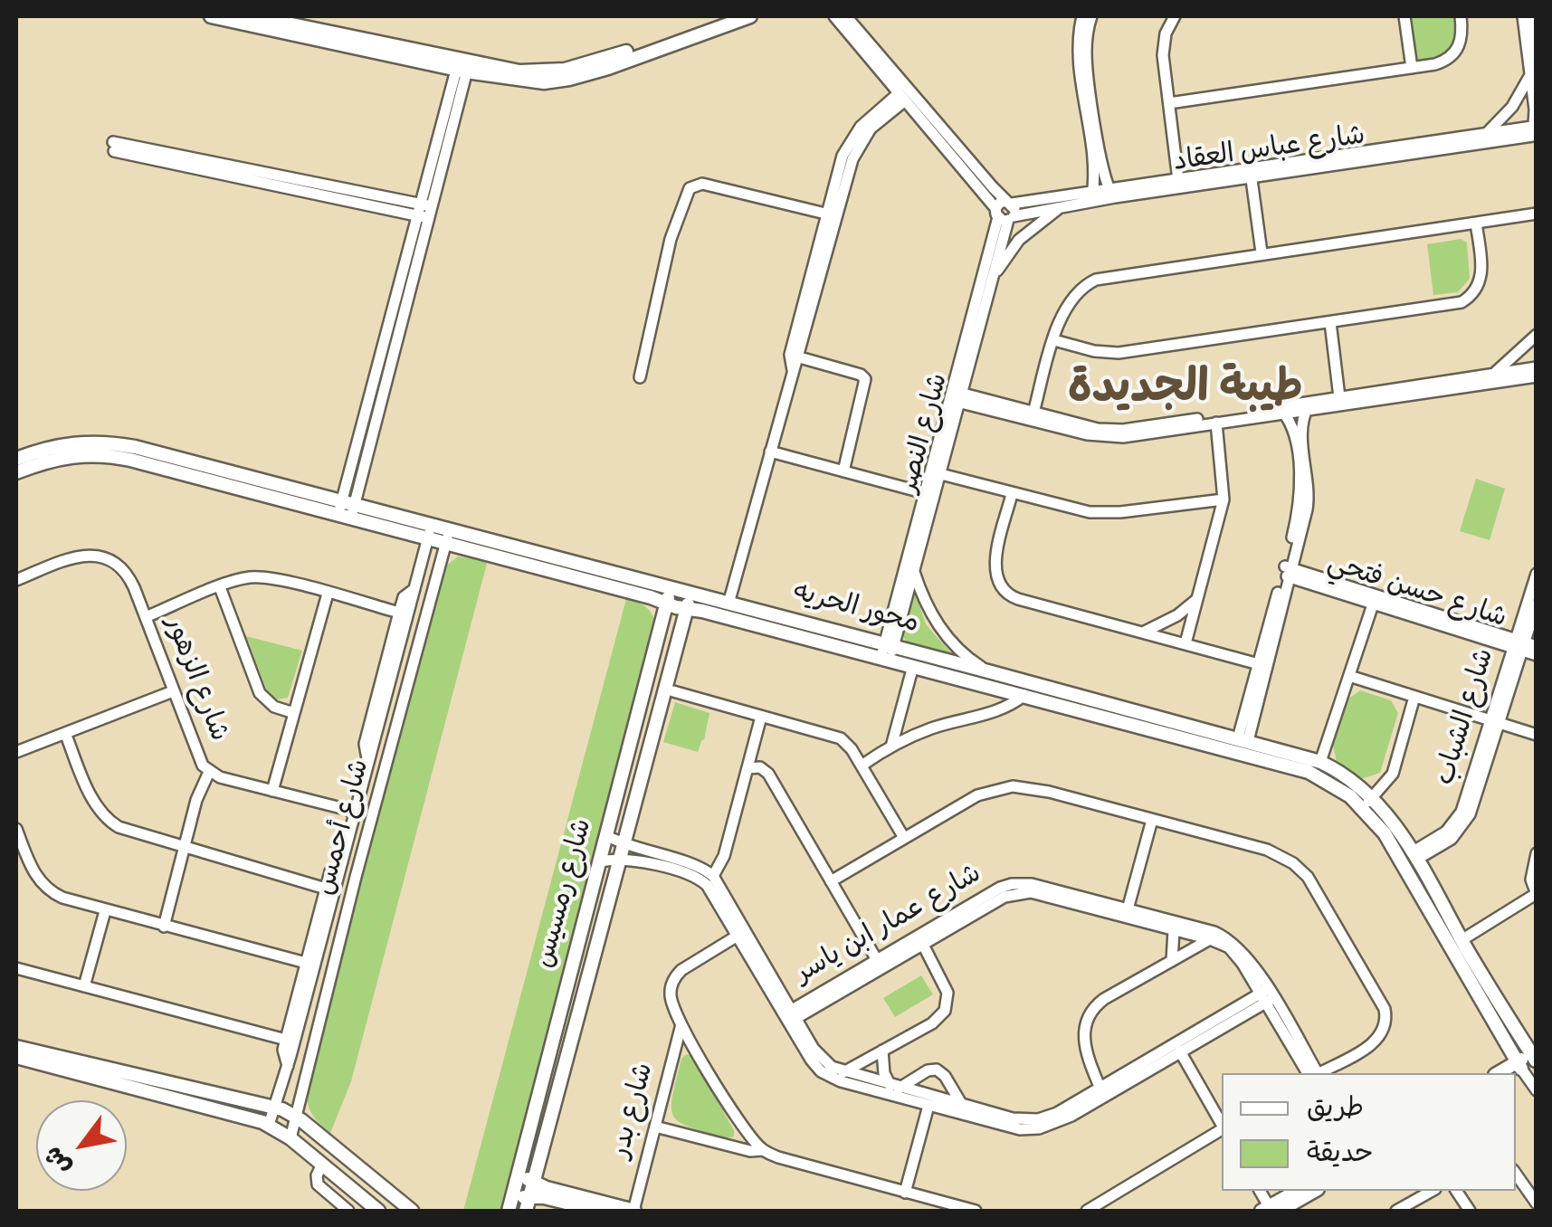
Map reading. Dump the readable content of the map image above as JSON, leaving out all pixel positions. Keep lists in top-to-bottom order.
{
  "streets": {
    "main road": ["محور الحريه", "شارع رمسيس"],
    "street": [
      "شارع عباس العقاد",
      "شارع النصر",
      "شارع حسن فتحي",
      "شارع الزهور",
      "شارع الشباب",
      "شارع أحمس",
      "شارع عمار ابن ياسر",
      "شارع بدر"
    ]
  },
  "crossings": [
    ["شارع عباس العقاد", "شارع النصر"],
    ["شارع النصر", "محور الحريه"],
    ["شارع حسن فتحي", "شارع الشباب"],
    ["محور الحريه", "شارع الشباب"],
    ["محور الحريه", "شارع أحمس"],
    ["محور الحريه", "شارع رمسيس"],
    ["شارع الزهور", "شارع أحمس"]
  ],
  "districts": ["طيبة الجديدة"],
  "legend": ["طريق", "حديقة"],
  "north": "bottom left"
}
